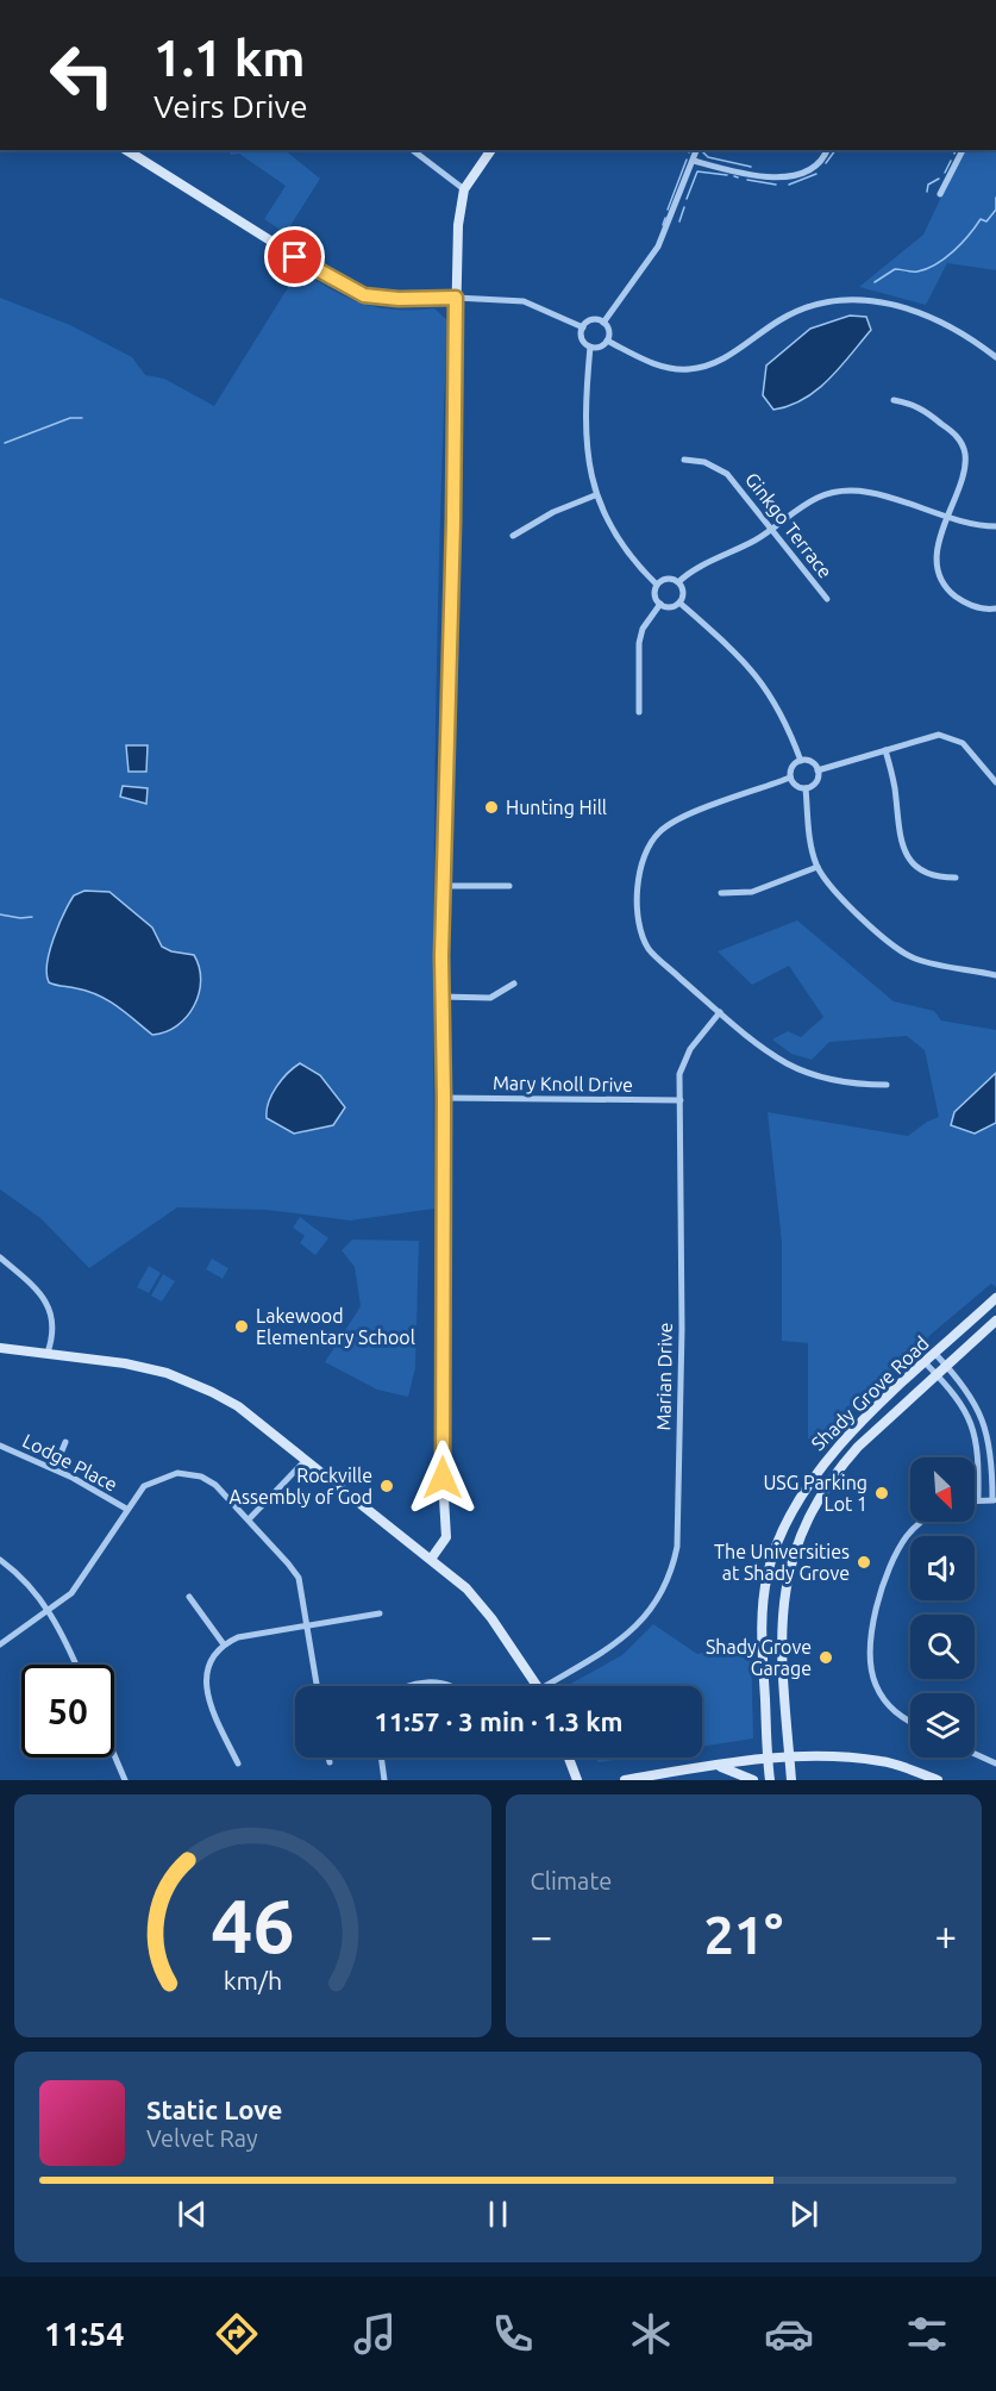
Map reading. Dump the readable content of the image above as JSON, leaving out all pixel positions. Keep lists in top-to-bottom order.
{
  "streets": {
    "main road": ["Shady Grove Road"],
    "street": [
      "Ginkgo Terrace",
      "Mary Knoll Drive",
      "Marian Drive",
      "Lodge Place"
    ]
  },
  "crossings": [
    ["Mary Knoll Drive", "Marian Drive"]
  ],
  "places": [
    "Hunting Hill",
    "Lakewood Elementary School",
    "Rockville Assembly of God",
    "USG Parking Lot 1",
    "The Universities at Shady Grove",
    "Shady Grove Garage"
  ],
  "north": "bottom right",
  "page": {
    "turn": ["1.1 km", "Veirs Drive"],
    "limit": "50",
    "trip": "11:57 · 3 min · 1.3 km",
    "tile": "Climate",
    "heat": ["−", "21°", "+"],
    "song": ["Static Love", "Velvet Ray"],
    "tabs": "11:54",
    "gauge": ["46", "km/h"]
  }
}
